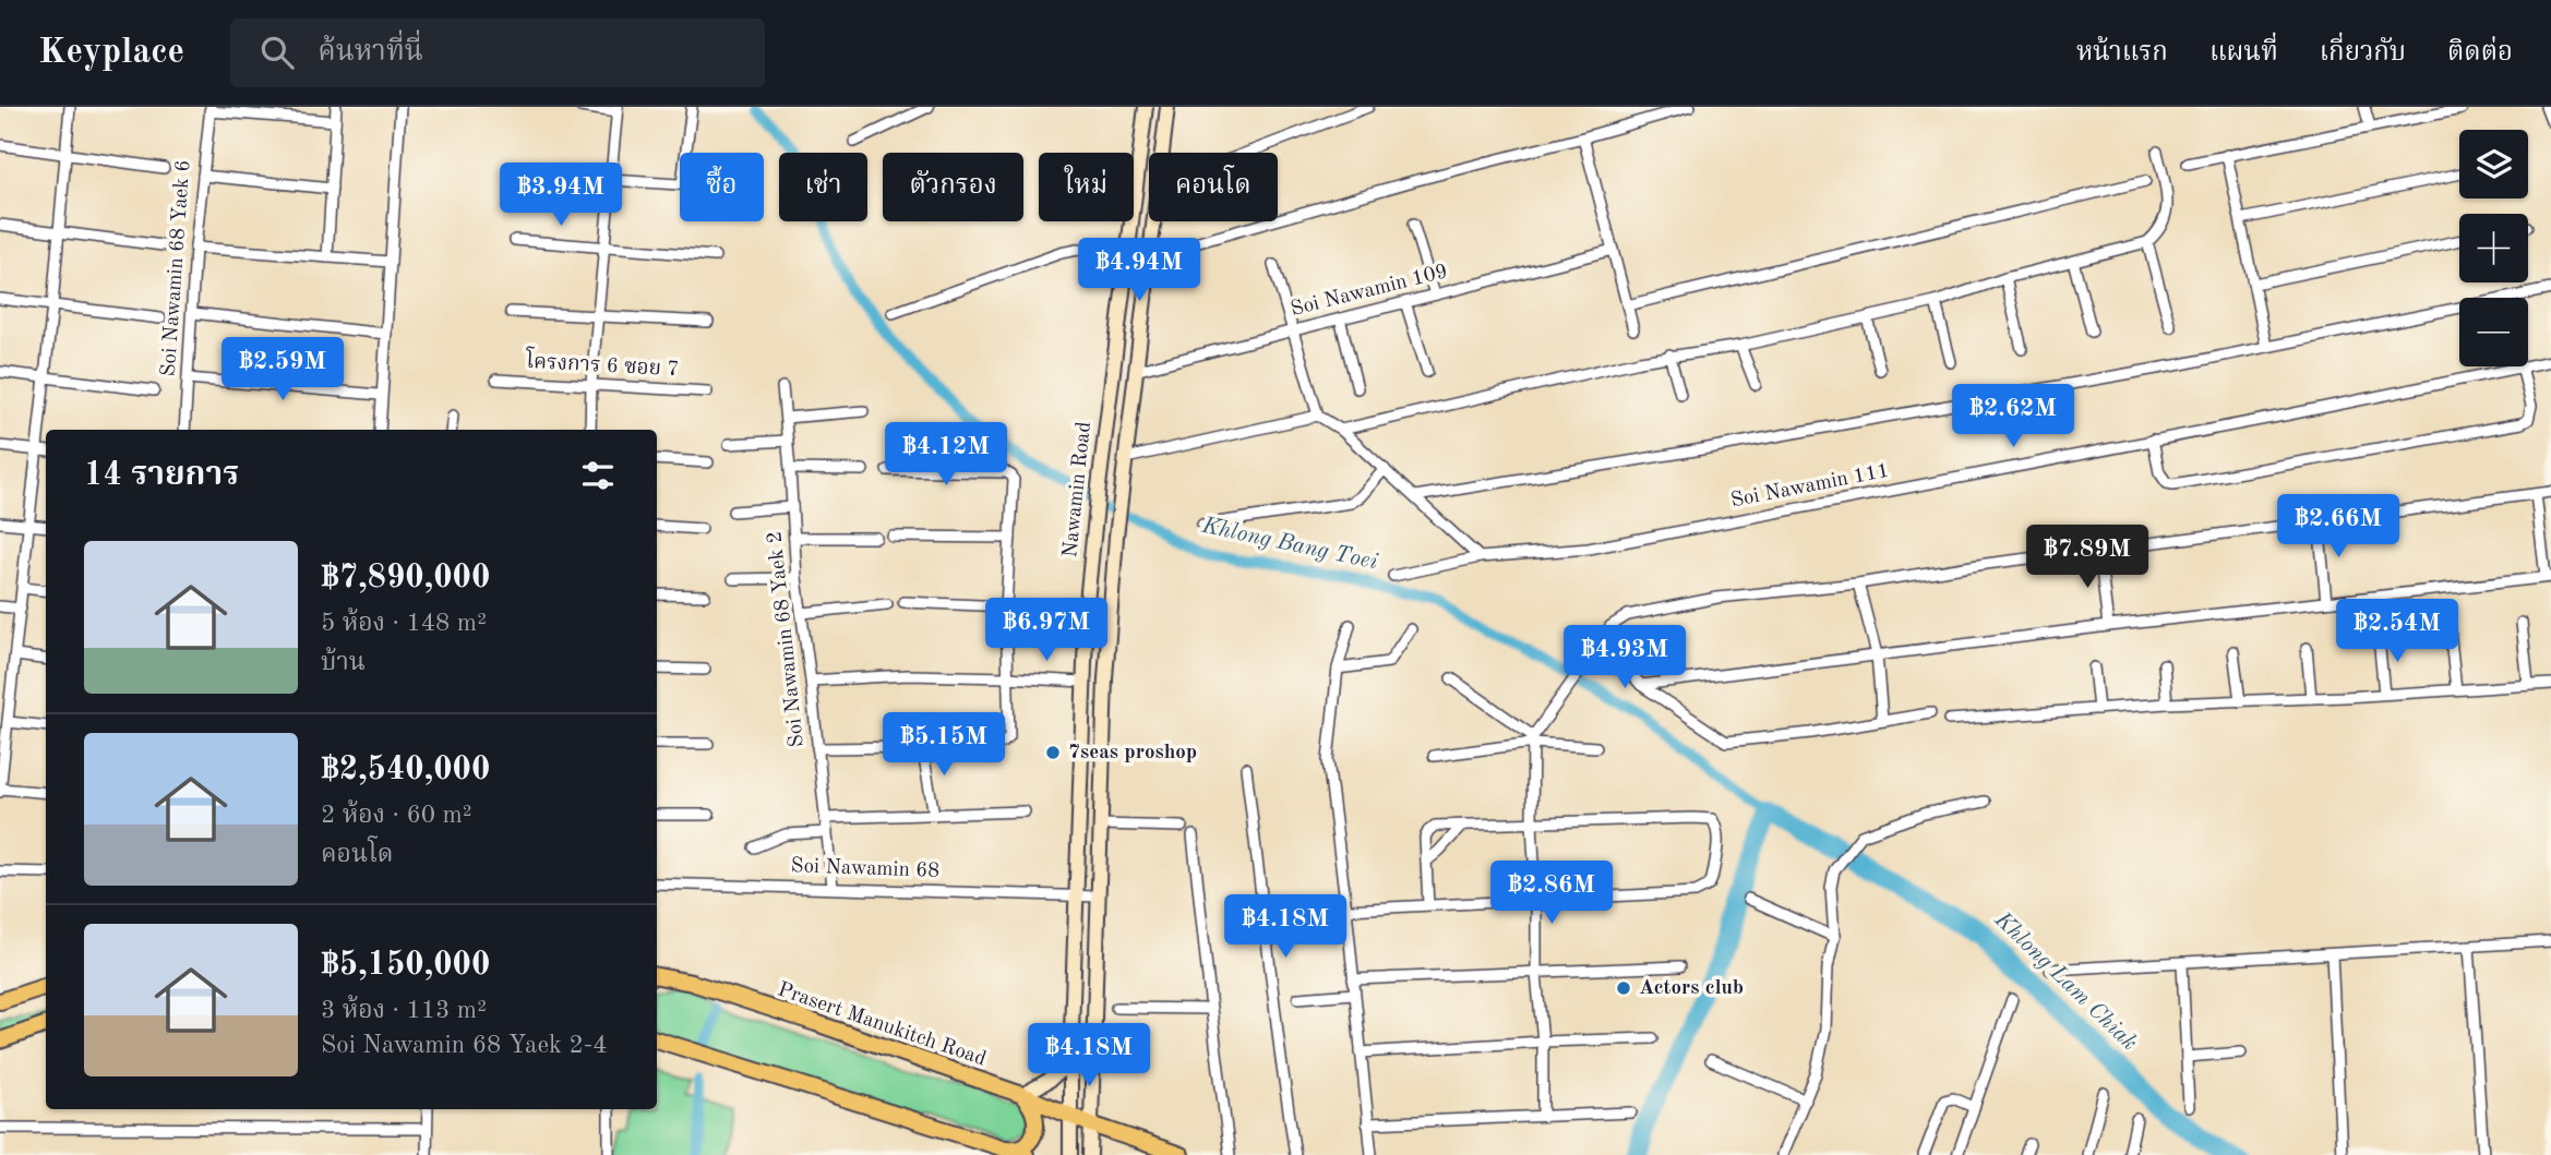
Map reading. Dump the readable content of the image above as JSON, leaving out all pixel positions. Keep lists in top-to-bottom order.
{
  "streets": {
    "main road": ["Nawamin Road", "Prasert Manukitch Road"],
    "street": [
      "Soi Nawamin 68 Yaek 6",
      "Soi Nawamin 109",
      "โครงการ 6 ซอย 7",
      "Soi Nawamin 111",
      "Soi Nawamin 68 Yaek 2",
      "Soi Nawamin 68"
    ]
  },
  "crossings": [
    ["Soi Nawamin 109", "Nawamin Road"],
    ["Nawamin Road", "Soi Nawamin 68"],
    ["Nawamin Road", "Prasert Manukitch Road"],
    ["Soi Nawamin 68 Yaek 2", "Soi Nawamin 68"]
  ],
  "water": ["Khlong Bang Toei", "Khlong Lam Chiak"],
  "places": ["7seas proshop", "Actors club"],
  "page": {
    "header": "Keyplace",
    "search": "ค้นหาที่นี่",
    "nav": [
      "หน้าแรก",
      "แผนที่",
      "เกี่ยวกับ",
      "ติดต่อ"
    ],
    "map_buttons": ["+", "−"],
    "chip": [
      "ซื้อ",
      "เช่า",
      "ตัวกรอง",
      "ใหม่",
      "คอนโด"
    ],
    "price": [
      "฿3.94M",
      "฿4.94M",
      "฿2.59M",
      "฿2.62M",
      "฿4.12M",
      "฿2.66M",
      "฿7.89M",
      "฿6.97M",
      "฿2.54M",
      "฿4.93M",
      "฿5.15M",
      "฿2.86M",
      "฿4.18M",
      "฿4.18M"
    ],
    "heading": "14 รายการ",
    "list": [
      {
        "name": "฿7,890,000",
        "note": "5 ห้อง · 148 m² · บ้าน"
      },
      {
        "name": "฿2,540,000",
        "note": "2 ห้อง · 60 m² · คอนโด"
      },
      {
        "name": "฿5,150,000",
        "note": "3 ห้อง · 113 m² · Soi Nawamin 68 Yaek 2-4"
      }
    ]
  }
}
